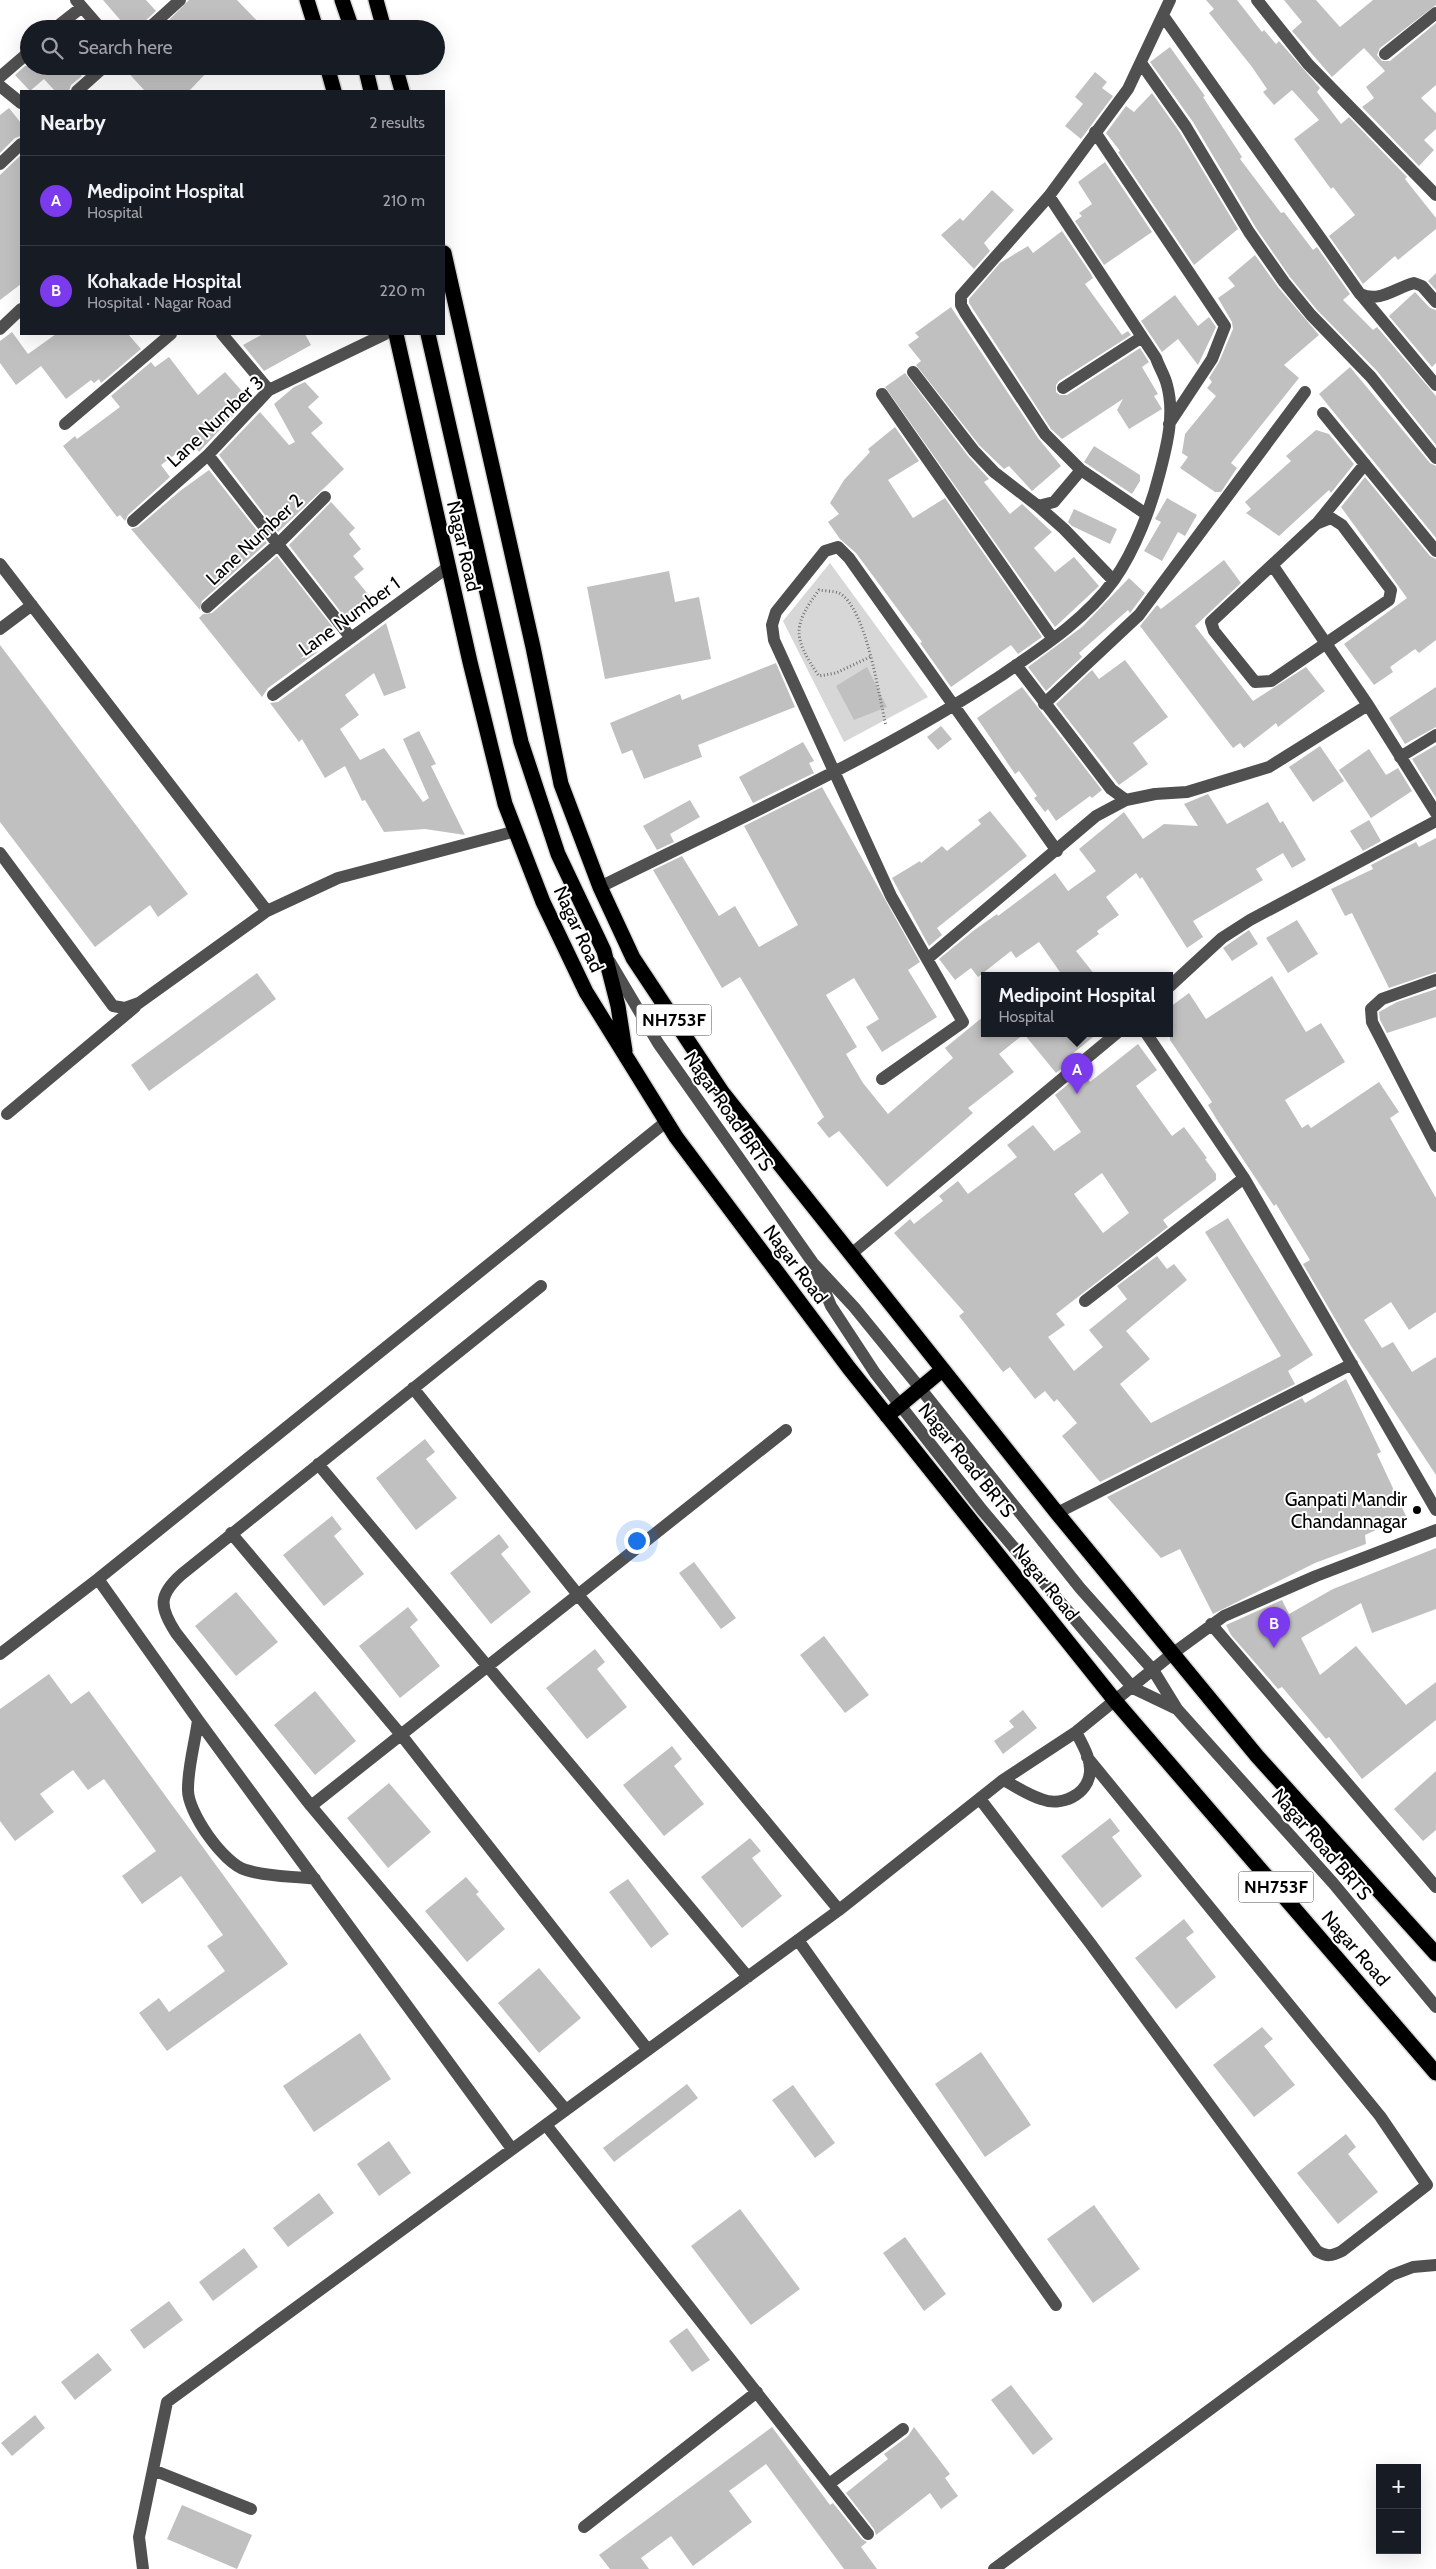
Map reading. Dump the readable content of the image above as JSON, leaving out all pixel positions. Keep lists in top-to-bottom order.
{
  "streets": {
    "highway": ["Nagar Road", "NH753F"],
    "street": [
      "Lane Number 3",
      "Lane Number 2",
      "Lane Number 1",
      "Nagar Road BRTS"
    ]
  },
  "crossings": [
    ["Nagar Road", "Lane Number 1"]
  ],
  "places": ["Ganpati Mandir Chandannagar"],
  "page": {
    "search": "Search here",
    "heading": ["Nearby", "2 results"],
    "list": [
      {
        "mark": "A",
        "name": "Medipoint Hospital",
        "note": "Hospital",
        "value": "210 m"
      },
      {
        "mark": "B",
        "name": "Kohakade Hospital",
        "note": "Hospital · Nagar Road",
        "value": "220 m"
      }
    ],
    "popup": ["Medipoint Hospital", "Hospital"],
    "pins": ["A", "B"],
    "map_buttons": ["+", "−"]
  }
}
